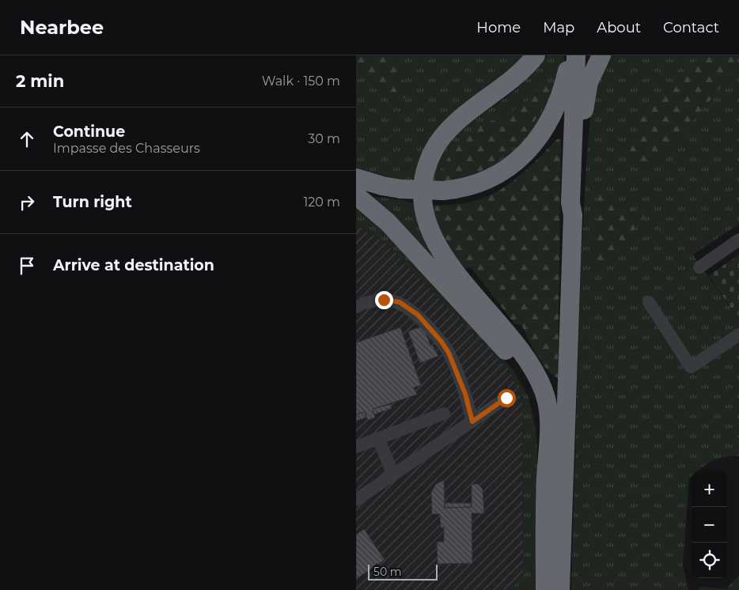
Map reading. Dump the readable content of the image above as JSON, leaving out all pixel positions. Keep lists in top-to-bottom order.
{
  "scale_bar": "50 m",
  "page": {
    "header": "Nearbee",
    "nav": [
      "Home",
      "Map",
      "About",
      "Contact"
    ],
    "heading": ["2 min", "Walk · 150 m"],
    "list": [
      ["Continue", "Impasse des Chasseurs", "30 m"],
      ["Turn right", "120 m"],
      "Arrive at destination"
    ],
    "map_buttons": ["+", "−"],
    "scale": "50 m"
  }
}
